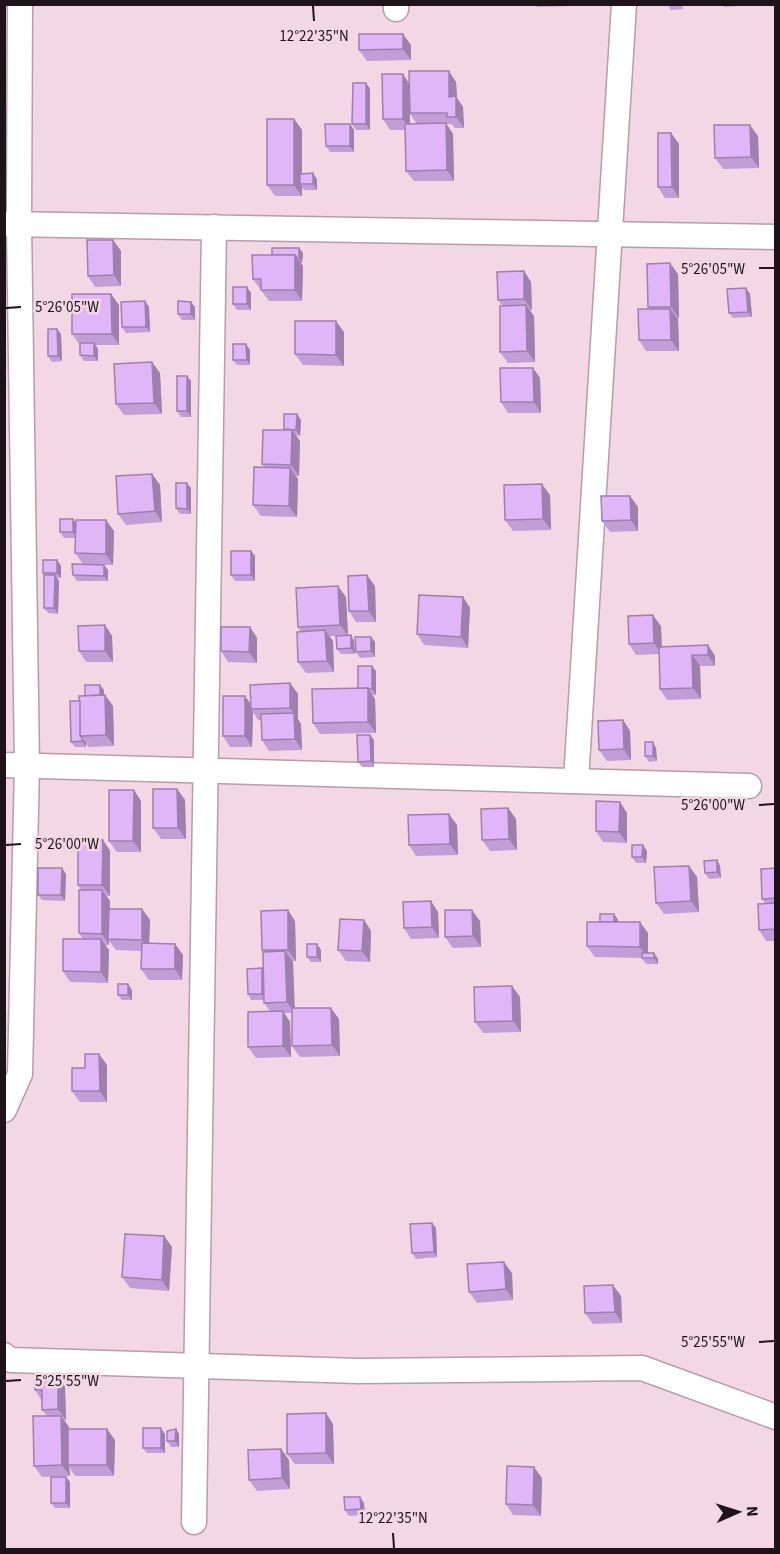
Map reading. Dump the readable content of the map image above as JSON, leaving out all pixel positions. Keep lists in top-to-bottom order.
{
  "north": "right",
  "coordinates": [
    "12°22'35\"N",
    "5°26'05\"W",
    "5°26'00\"W",
    "5°25'55\"W"
  ]
}
